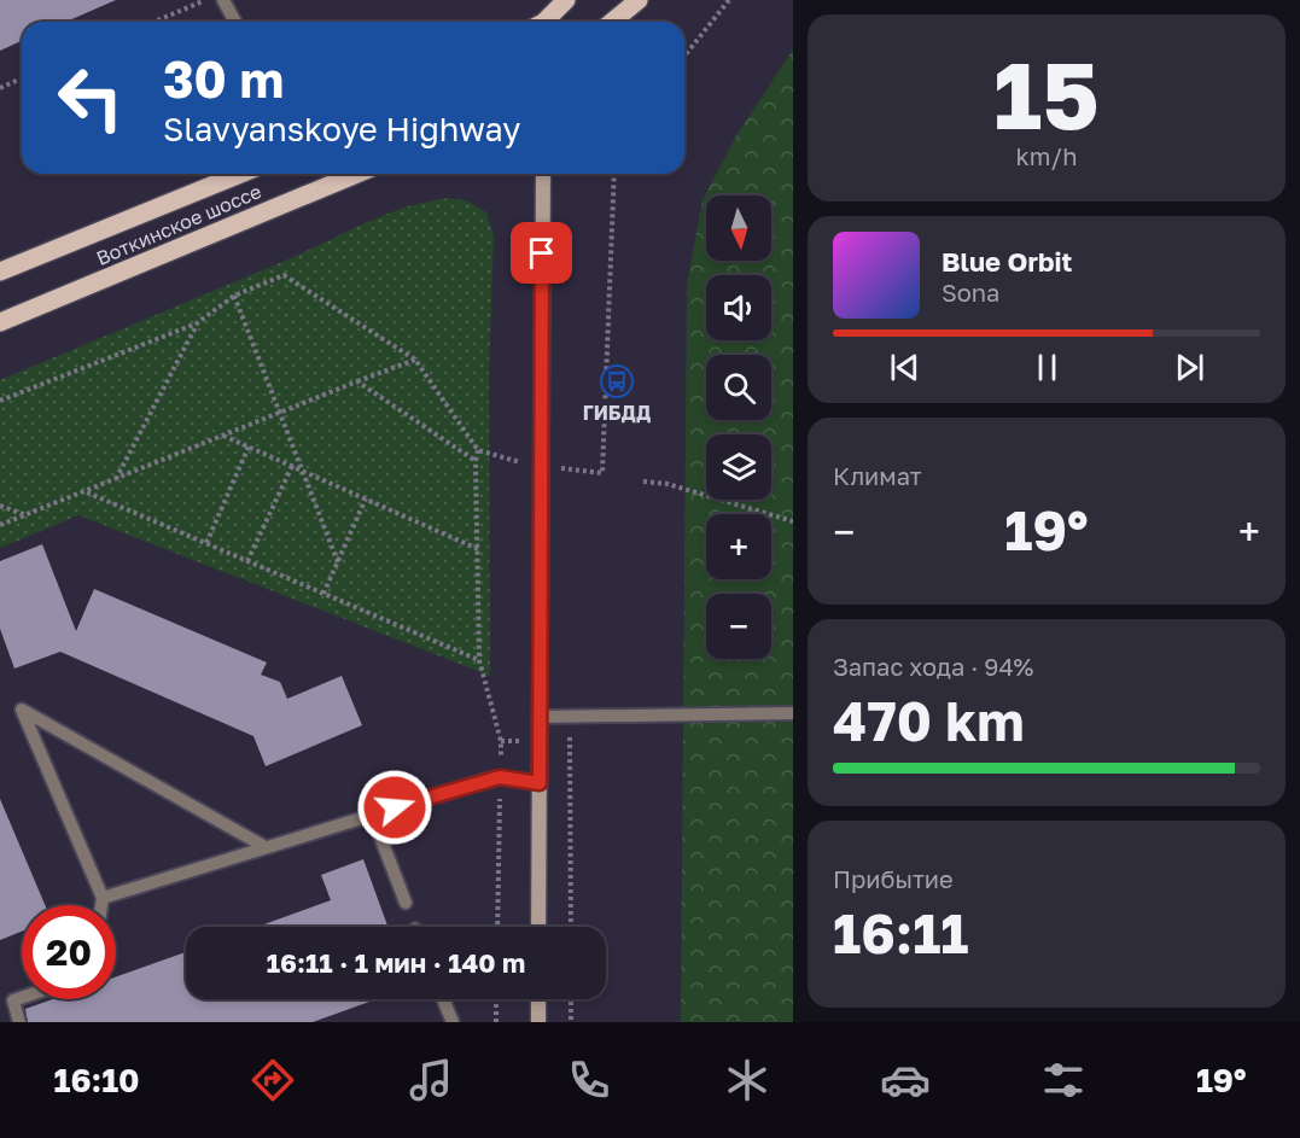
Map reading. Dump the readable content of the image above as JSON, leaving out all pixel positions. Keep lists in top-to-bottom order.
{
  "streets": {
    "main road": ["Воткинское шоссе"]
  },
  "places": {
    "bus stop": ["ГИБДД"]
  },
  "north": "bottom",
  "page": {
    "tile": [
      ["15", "km/h"],
      "Климат",
      ["Запас хода · 94%", "470 km"],
      ["Прибытие", "16:11"]
    ],
    "turn": ["30 m", "Slavyanskoye Highway"],
    "map_buttons": ["+", "−"],
    "song": ["Blue Orbit", "Sona"],
    "heat": ["−", "19°", "+"],
    "limit": "20",
    "trip": "16:11 · 1 мин · 140 m",
    "tabs": ["16:10", "19°"]
  }
}
